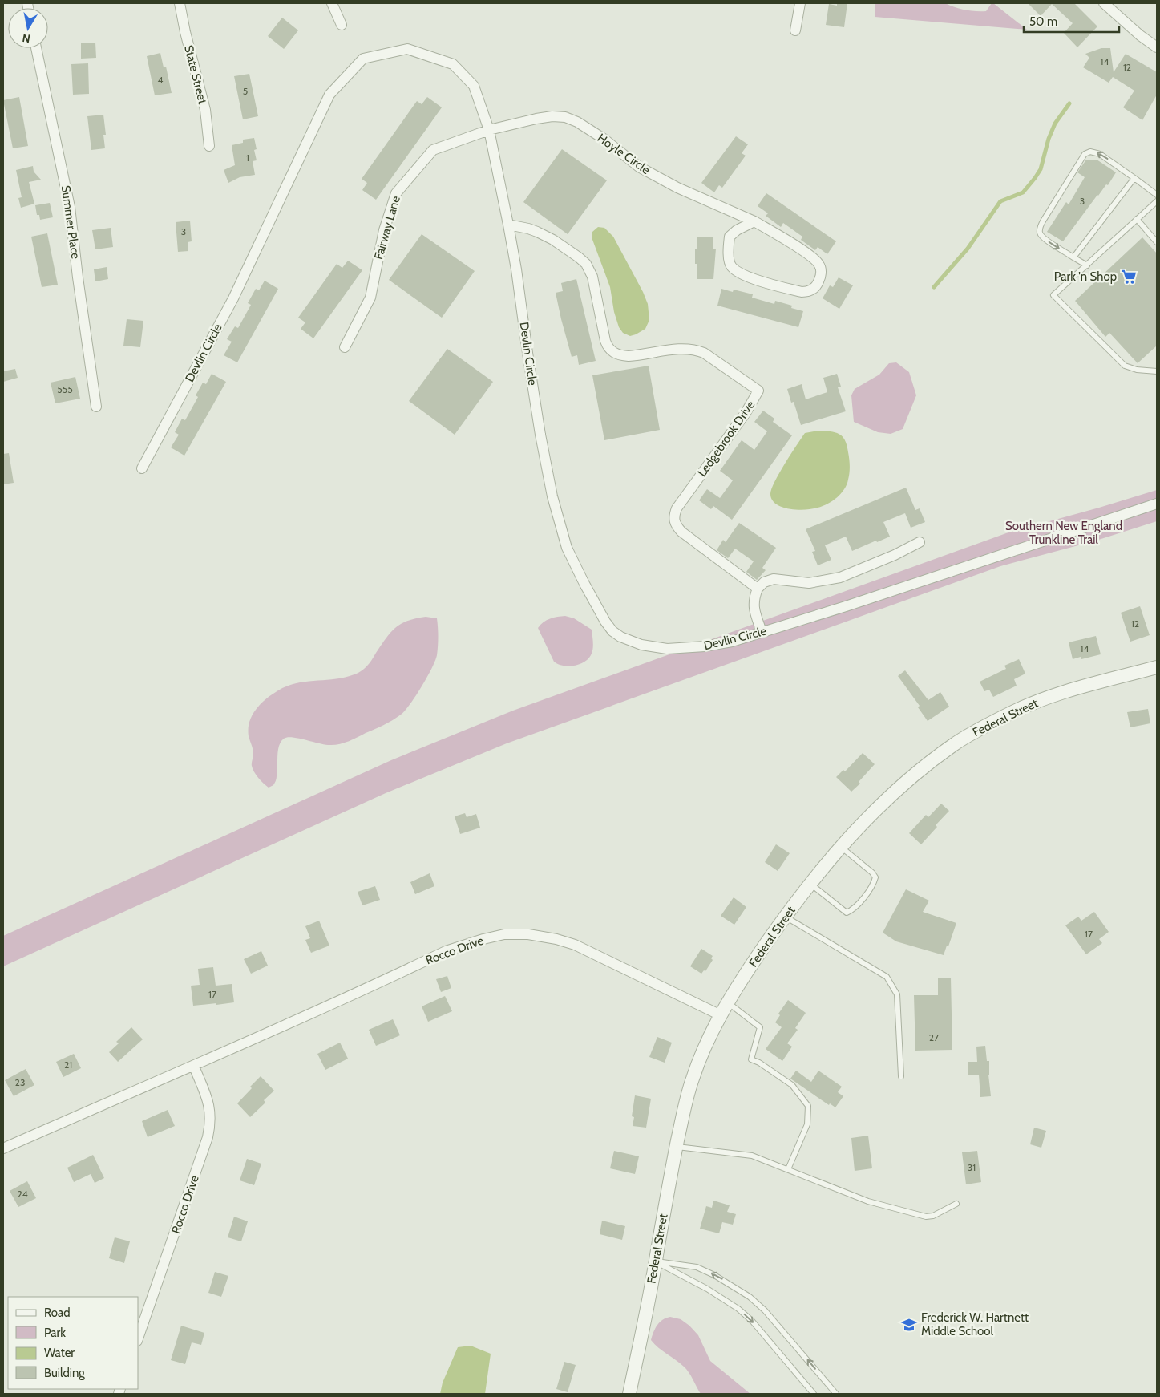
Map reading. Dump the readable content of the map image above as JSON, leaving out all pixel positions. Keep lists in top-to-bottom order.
{
  "streets": {
    "street": [
      "State Street",
      "Hoyle Circle",
      "Summer Place",
      "Fairway Lane",
      "Devlin Circle",
      "Ledgebrook Drive",
      "Federal Street",
      "Rocco Drive"
    ]
  },
  "crossings": [
    ["Hoyle Circle", "Fairway Lane"],
    ["Hoyle Circle", "Devlin Circle"],
    ["Fairway Lane", "Devlin Circle"],
    ["Devlin Circle", "Ledgebrook Drive"],
    ["Federal Street", "Rocco Drive"]
  ],
  "parks": ["Southern New England Trunkline Trail"],
  "places": {
    "supermarket": ["Park 'n Shop"],
    "school or university": ["Frederick W. Hartnett Middle School"]
  },
  "house_numbers": [
    "14",
    "12",
    "4",
    "5",
    "1",
    "3",
    "3",
    "555",
    "12",
    "14",
    "17",
    "17",
    "27",
    "21",
    "23",
    "31",
    "24"
  ],
  "legend": [
    "Road",
    "Park",
    "Water",
    "Building"
  ],
  "scale_bar": "50 m",
  "north": "bottom"
}
